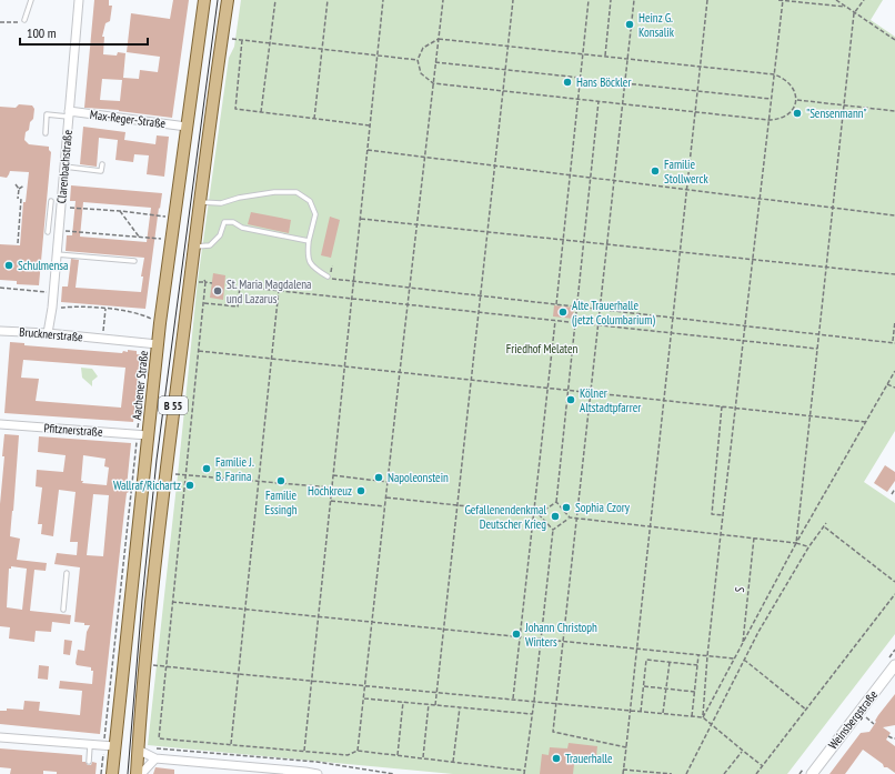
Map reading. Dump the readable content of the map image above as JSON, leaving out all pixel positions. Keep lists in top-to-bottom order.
{
  "streets": {
    "main road": ["Aachener Straße", "B 55"],
    "street": [
      "Max-Reger-Straße",
      "Clarenbachstraße",
      "Brucknerstraße",
      "Pfitznerstraße",
      "Weinsbergstraße"
    ],
    "path": ["S"]
  },
  "crossings": [
    ["Max-Reger-Straße", "Clarenbachstraße"],
    ["Max-Reger-Straße", "Aachener Straße"],
    ["Clarenbachstraße", "Brucknerstraße"],
    ["Brucknerstraße", "Aachener Straße"],
    ["Aachener Straße", "Pfitznerstraße"]
  ],
  "parks": ["Friedhof Melaten"],
  "places": [
    "Heinz G. Konsalik",
    "Hans Böckler",
    "\"Sensenmann\"",
    "Familie Stollwerck",
    "Schulmensa",
    "St. Maria Magdalena und Lazarus",
    "Alte Trauerhalle (jetzt Columbarium)",
    "Kölner Altstadtpfarrer",
    "Familie J. B. Farina",
    "Napoleonstein",
    "Familie Essingh",
    "Wallraf/Richartz",
    "Hochkreuz",
    "Sophia Czory",
    "Gefallenendenkmal Deutscher Krieg",
    "Johann Christoph Winters",
    "Trauerhalle"
  ],
  "scale_bar": "100 m"
}
